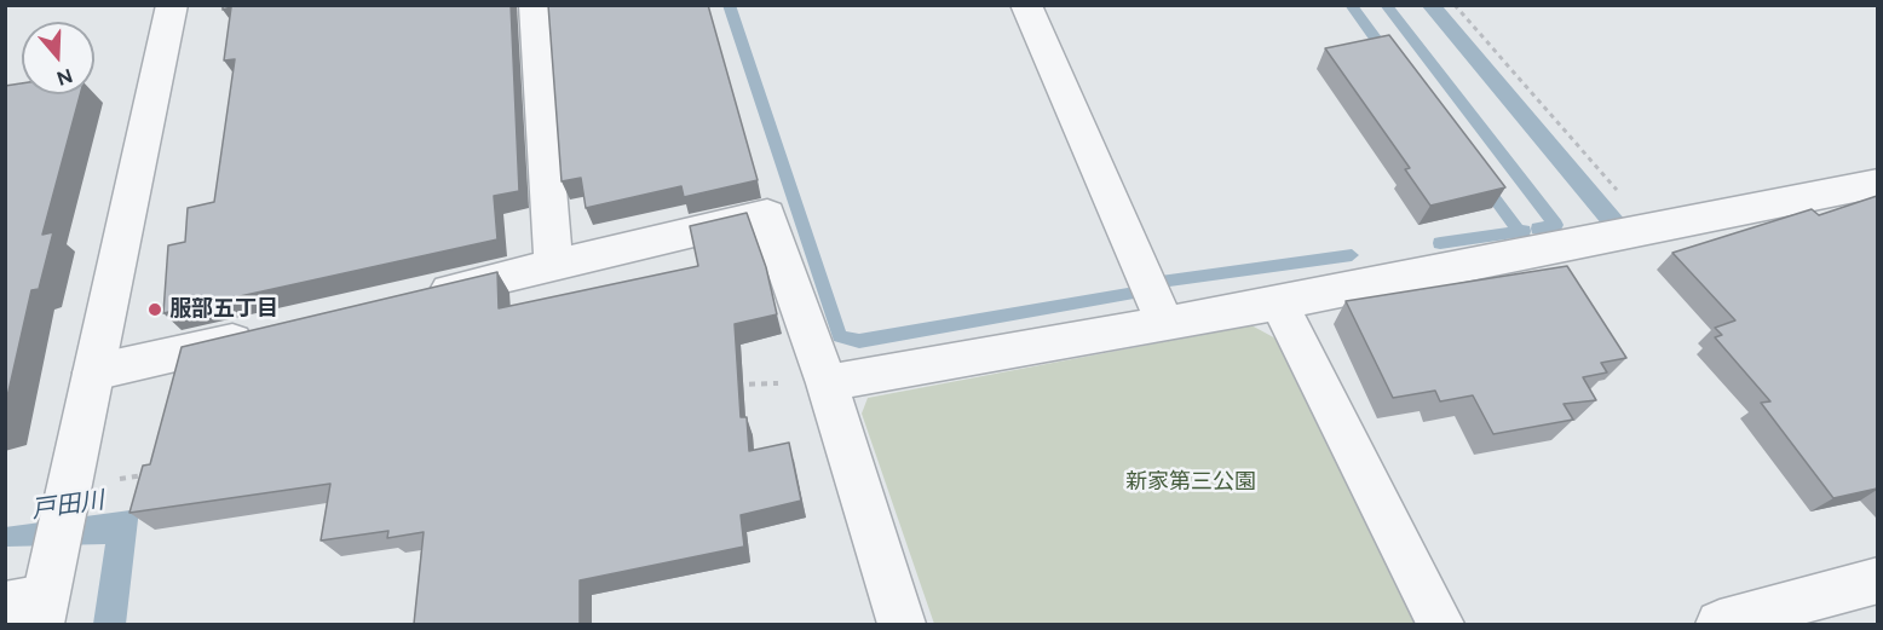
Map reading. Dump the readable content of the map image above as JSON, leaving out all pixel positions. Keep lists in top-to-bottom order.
{
  "water": ["戸田川"],
  "parks": ["新家第三公園"],
  "places": ["服部五丁目"],
  "north": "bottom"
}
